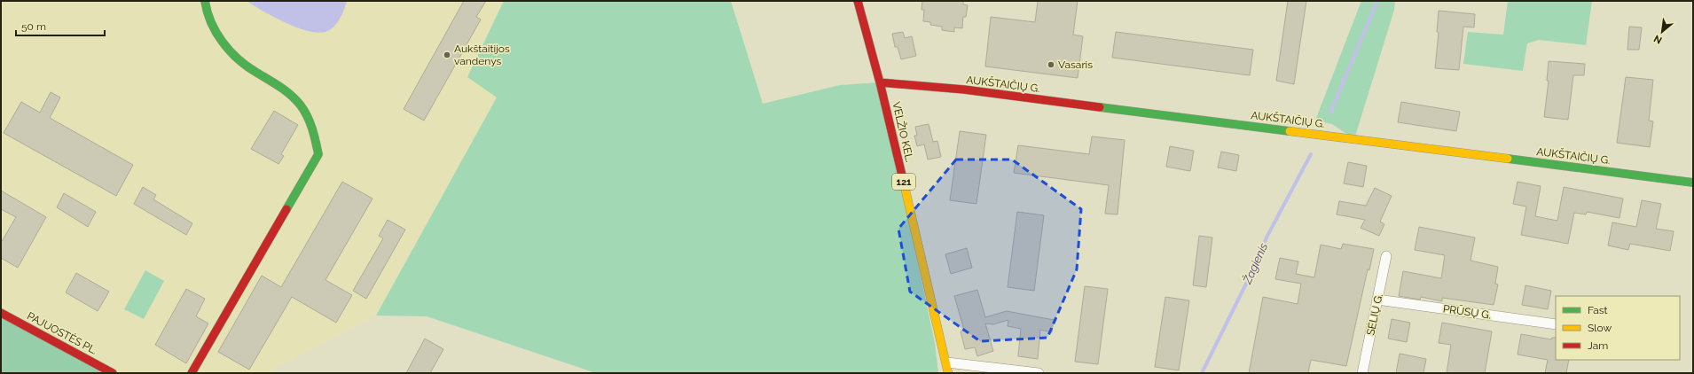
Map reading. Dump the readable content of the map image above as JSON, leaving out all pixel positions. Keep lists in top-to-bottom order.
{
  "streets": {
    "main road": [
      "AUKŠTAIČIŲ G.",
      "VELŽIO KEL.",
      "121",
      "PAJUOSTĖS PL."
    ],
    "street": ["PRŪSŲ G.", "SĖLIŲ G."]
  },
  "crossings": [
    ["AUKŠTAIČIŲ G.", "VELŽIO KEL."],
    ["PRŪSŲ G.", "SĖLIŲ G."]
  ],
  "water": ["Žagienis"],
  "places": ["Aukštaitijos vandenys", "Vasaris"],
  "legend": ["Fast", "Slow", "Jam"],
  "scale_bar": "50 m",
  "north": "bottom left"
}
